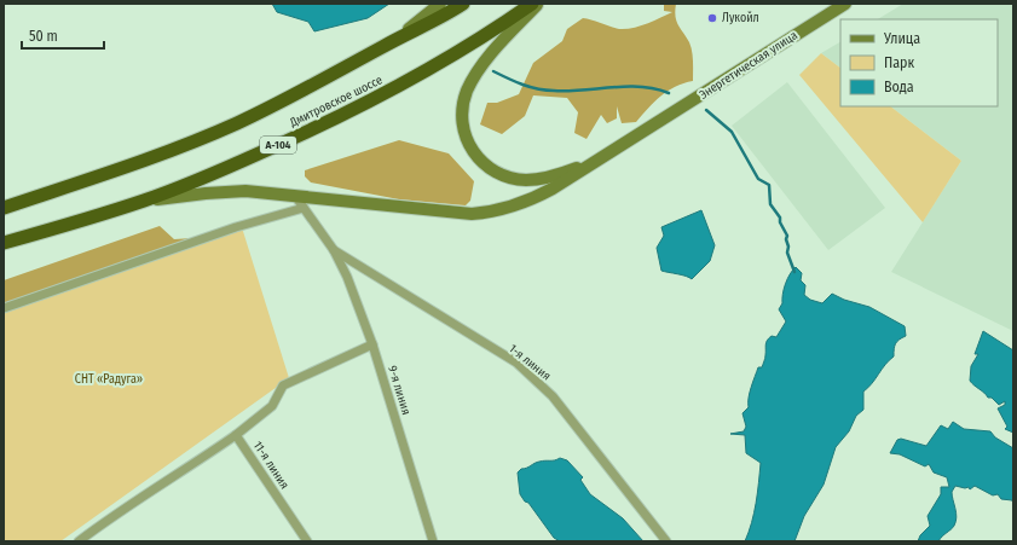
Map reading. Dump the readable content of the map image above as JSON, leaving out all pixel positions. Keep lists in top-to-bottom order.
{
  "streets": {
    "highway": ["Дмитровское шоссе", "А-104"],
    "main road": ["Энергетическая улица"],
    "street": ["1-я линия", "9-я линия", "11-я линия"]
  },
  "crossings": [
    ["1-я линия", "9-я линия"],
    ["9-я линия", "11-я линия"]
  ],
  "parks": ["СНТ «Радуга»"],
  "places": ["Лукойл"],
  "legend": ["Улица", "Парк", "Вода"],
  "scale_bar": "50 m"
}
